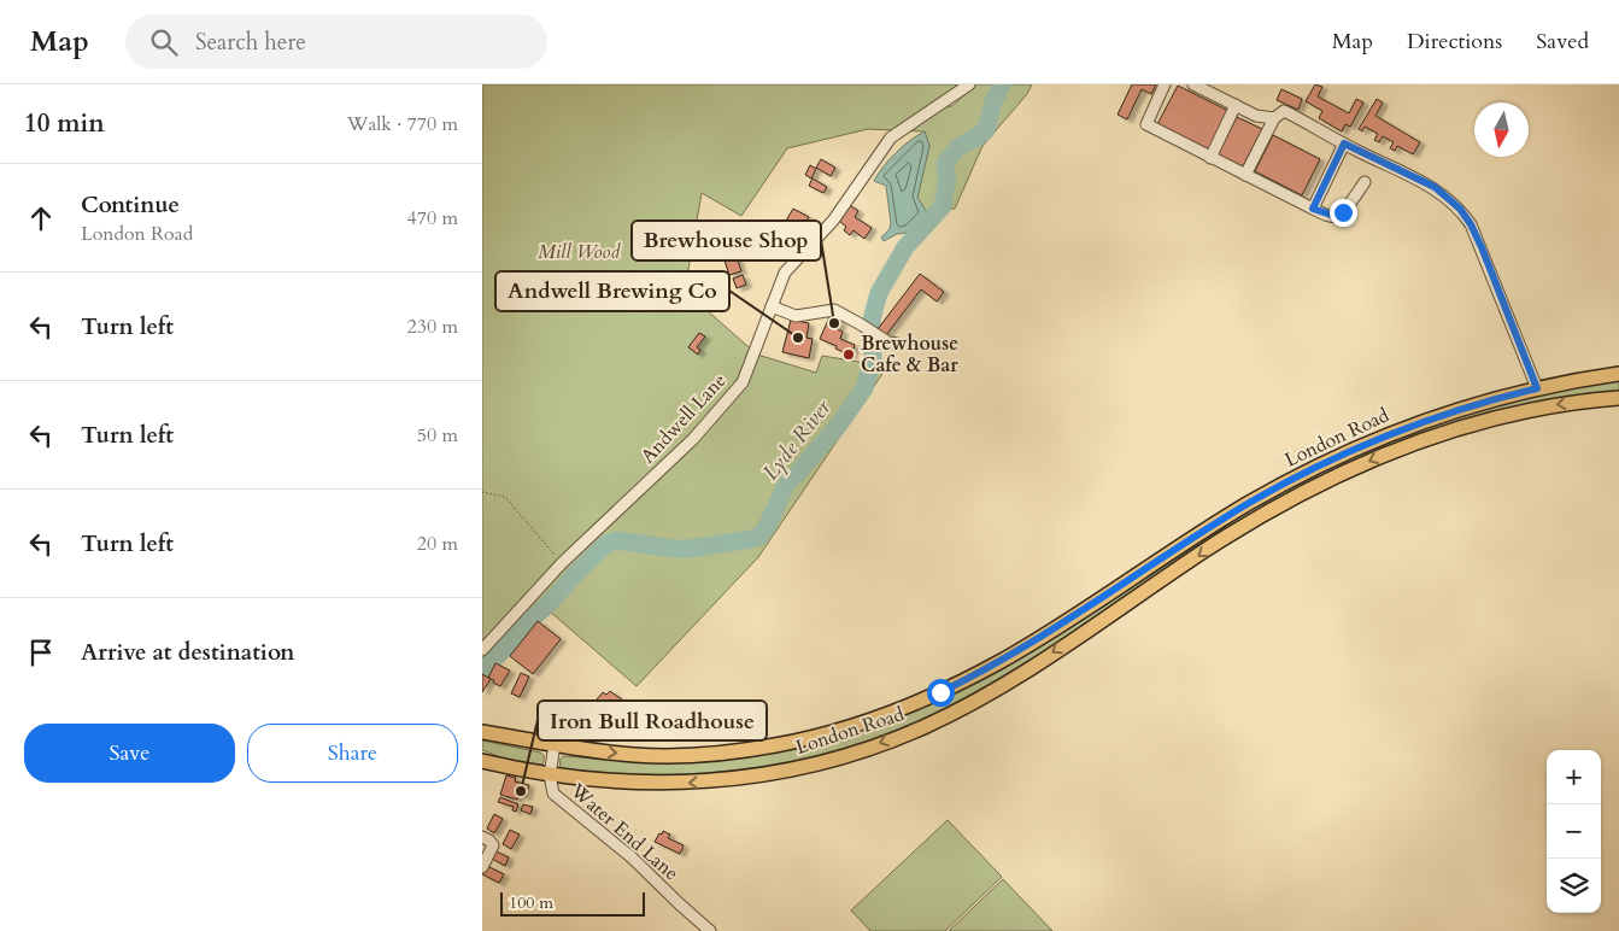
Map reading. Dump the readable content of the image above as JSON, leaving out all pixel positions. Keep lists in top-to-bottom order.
{
  "streets": {
    "main road": ["London Road"],
    "street": ["Andwell Lane", "Water End Lane"]
  },
  "crossings": [
    ["London Road", "Water End Lane"]
  ],
  "water": ["Lyde River"],
  "parks": ["Mill Wood"],
  "places": [
    "Brewhouse Shop",
    "Andwell Brewing Co",
    "Brewhouse Cafe & Bar",
    "Iron Bull Roadhouse"
  ],
  "scale_bar": "100 m",
  "north": "bottom",
  "page": {
    "header": "Map",
    "search": "Search here",
    "nav": ["Map", "Directions", "Saved"],
    "heading": ["10 min", "Walk · 770 m"],
    "list": [
      ["Continue", "London Road", "470 m"],
      ["Turn left", "230 m"],
      ["Turn left", "50 m"],
      ["Turn left", "20 m"],
      "Arrive at destination"
    ],
    "buttons": ["Save", "Share"],
    "map_buttons": ["+", "−"],
    "scale": "100 m"
  }
}
